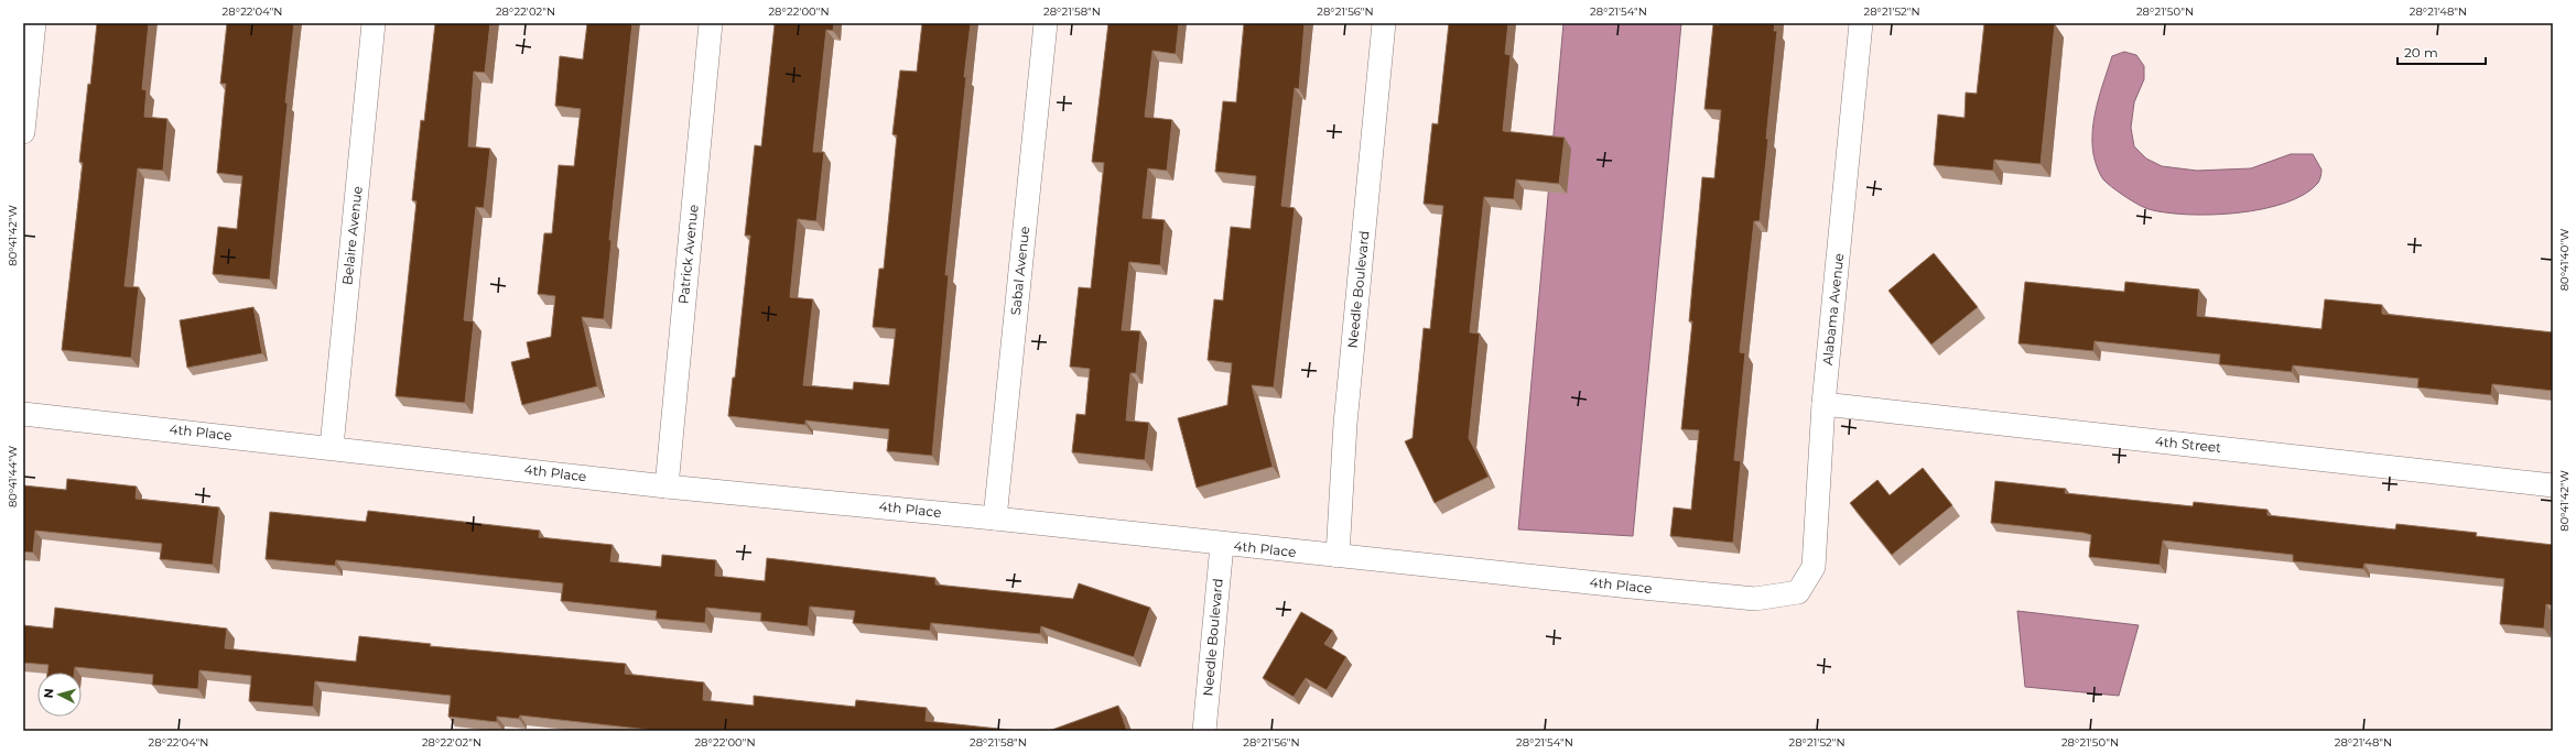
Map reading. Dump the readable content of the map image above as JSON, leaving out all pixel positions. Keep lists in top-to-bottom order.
{
  "streets": {
    "street": [
      "Belaire Avenue",
      "Patrick Avenue",
      "Sabal Avenue",
      "Needle Boulevard",
      "Alabama Avenue",
      "4th Place",
      "4th Street"
    ]
  },
  "crossings": [
    ["Belaire Avenue", "4th Place"],
    ["Patrick Avenue", "4th Place"],
    ["Sabal Avenue", "4th Place"],
    ["Needle Boulevard", "4th Place"],
    ["Alabama Avenue", "4th Place"],
    ["Alabama Avenue", "4th Street"]
  ],
  "scale_bar": "20 m",
  "north": "left",
  "coordinates": [
    "28°22'04\"N",
    "28°22'02\"N",
    "28°22'00\"N",
    "28°21'58\"N",
    "28°21'56\"N",
    "28°21'54\"N",
    "28°21'52\"N",
    "28°21'50\"N",
    "28°21'48\"N",
    "80°41'42\"W",
    "80°41'40\"W",
    "80°41'44\"W"
  ]
}
